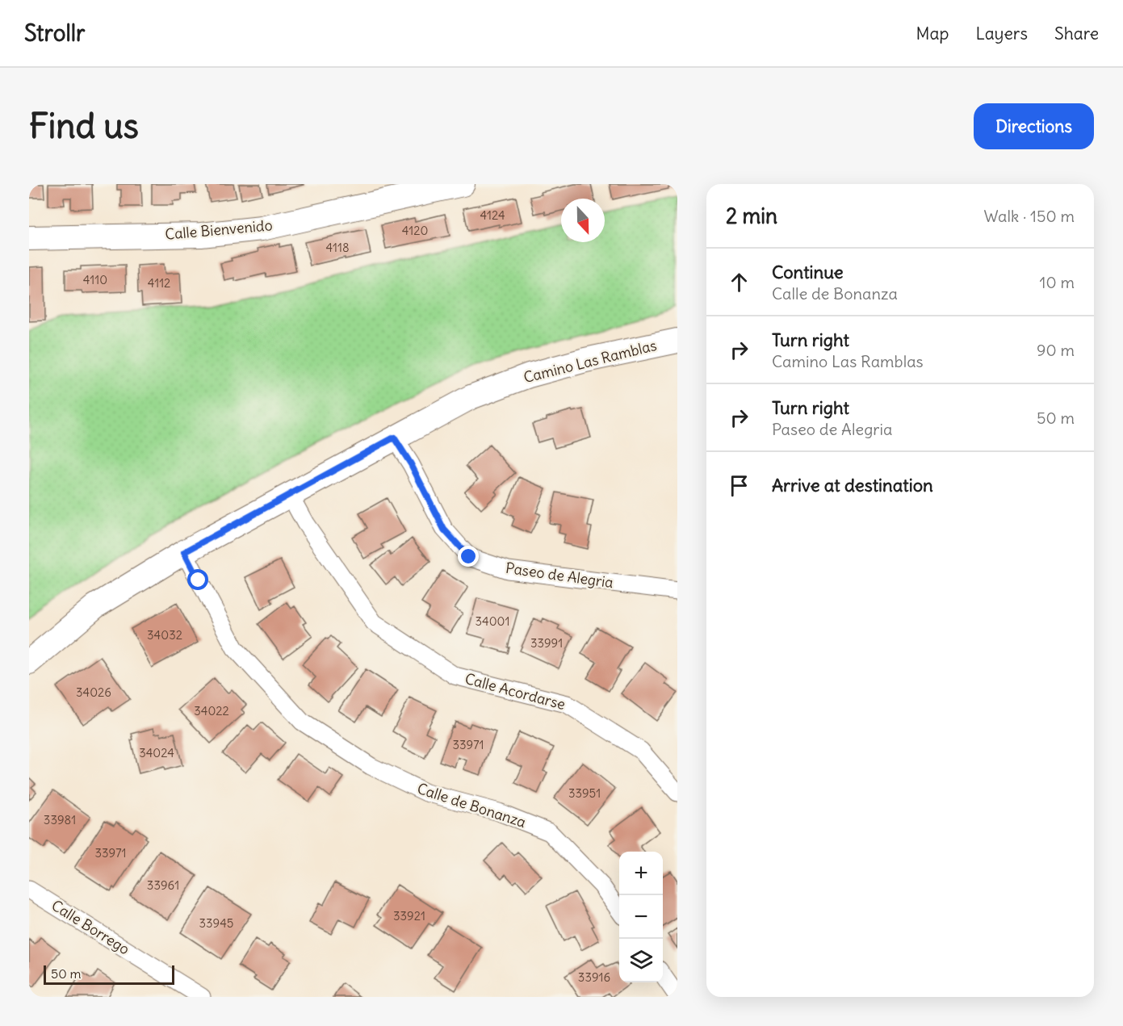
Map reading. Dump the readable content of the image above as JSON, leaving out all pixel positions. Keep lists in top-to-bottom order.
{
  "streets": {
    "main road": ["Calle Bienvenido", "Camino Las Ramblas"],
    "street": [
      "Paseo de Alegria",
      "Calle Acordarse",
      "Calle de Bonanza",
      "Calle Borrego"
    ]
  },
  "crossings": [
    ["Camino Las Ramblas", "Paseo de Alegria"],
    ["Camino Las Ramblas", "Calle Acordarse"],
    ["Camino Las Ramblas", "Calle de Bonanza"]
  ],
  "house_numbers": [
    "4124",
    "4120",
    "4118",
    "4110",
    "4112",
    "34001",
    "34032",
    "33991",
    "34026",
    "34022",
    "33971",
    "34024",
    "33951",
    "33981",
    "33971",
    "33961",
    "33921",
    "33945",
    "33916"
  ],
  "scale_bar": "50 m",
  "north": "bottom",
  "page": {
    "header": "Strollr",
    "nav": ["Map", "Layers", "Share"],
    "buttons": "Directions",
    "title": "Find us",
    "heading": ["2 min", "Walk · 150 m"],
    "list": [
      ["Continue", "Calle de Bonanza", "10 m"],
      ["Turn right", "Camino Las Ramblas", "90 m"],
      ["Turn right", "Paseo de Alegria", "50 m"],
      "Arrive at destination"
    ],
    "map_buttons": ["+", "−"],
    "scale": "50 m"
  }
}
